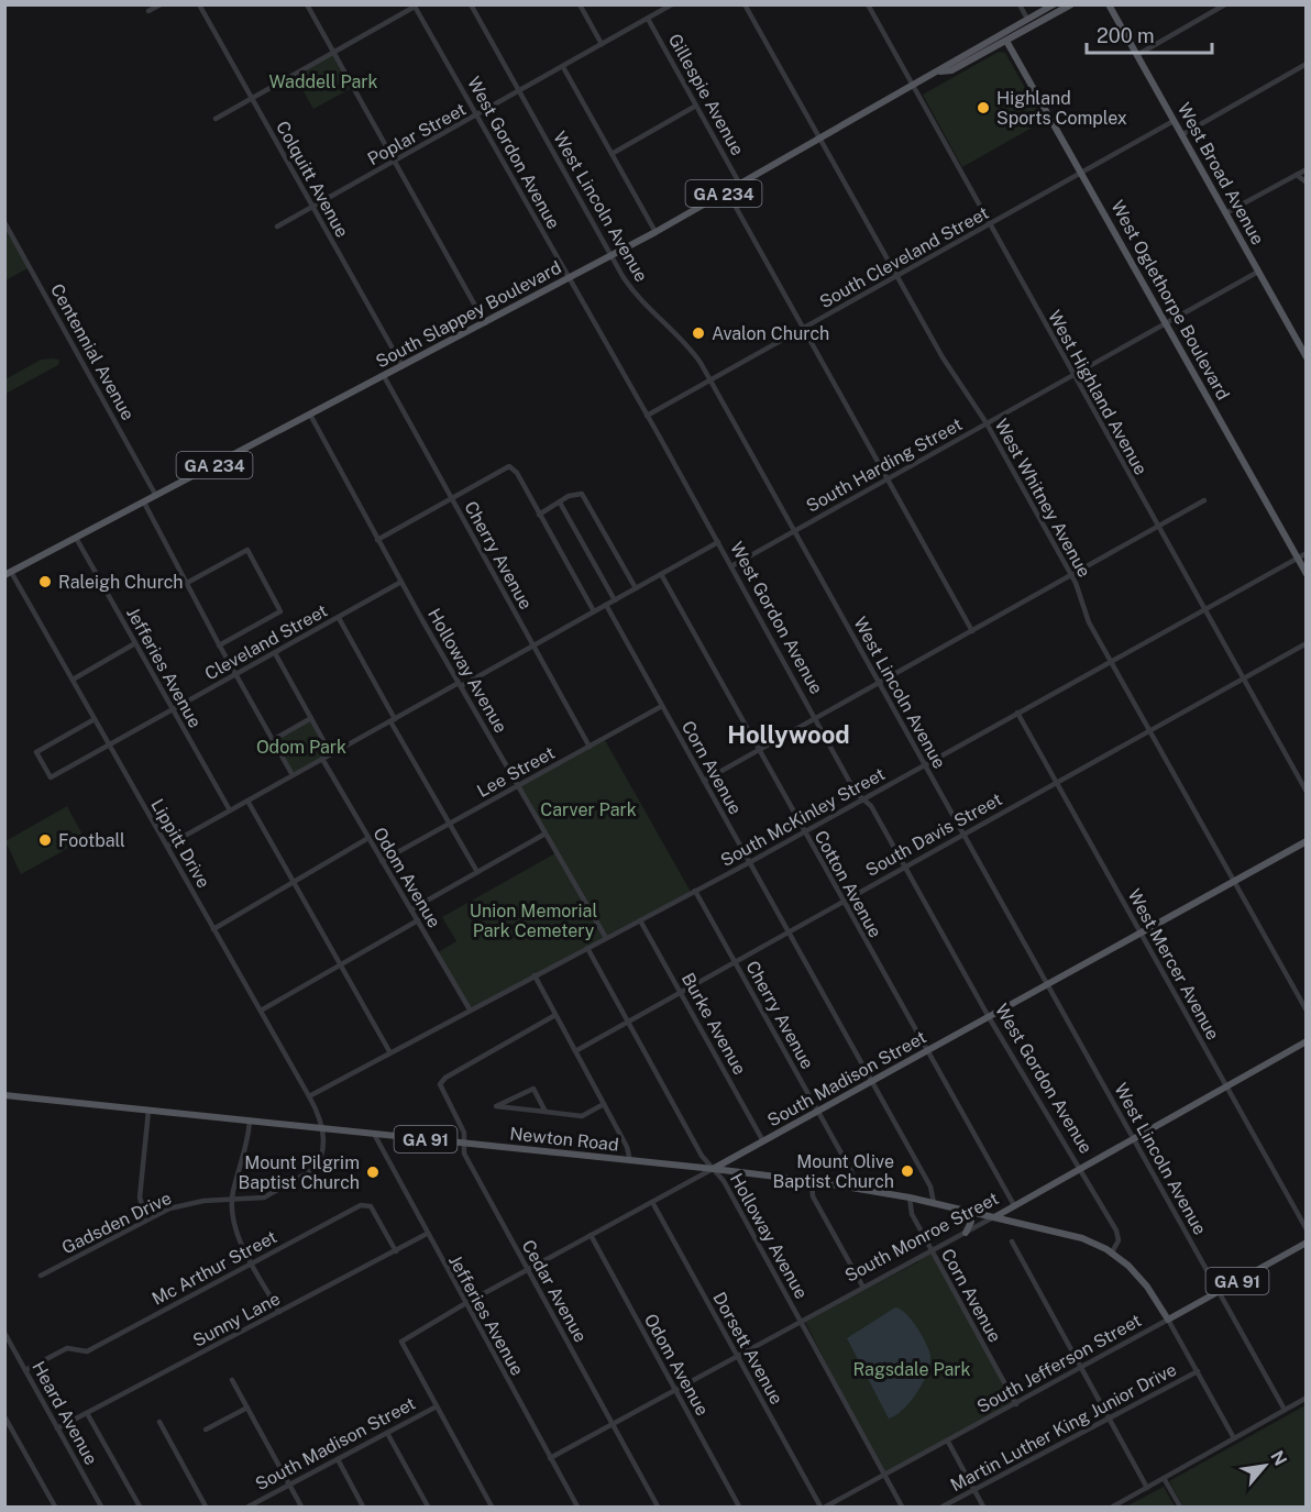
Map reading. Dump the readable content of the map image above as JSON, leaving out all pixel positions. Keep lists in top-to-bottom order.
{
  "streets": {
    "main road": [
      "West Broad Avenue",
      "GA 234",
      "West Oglethorpe Boulevard",
      "South Slappey Boulevard",
      "South Madison Street",
      "GA 91",
      "Newton Road",
      "South Monroe Street",
      "South Jefferson Street"
    ],
    "street": [
      "Gillespie Avenue",
      "Poplar Street",
      "West Gordon Avenue",
      "Colquitt Avenue",
      "West Lincoln Avenue",
      "South Cleveland Street",
      "Centennial Avenue",
      "West Highland Avenue",
      "South Harding Street",
      "West Whitney Avenue",
      "Cherry Avenue",
      "Cleveland Street",
      "Jefferies Avenue",
      "Holloway Avenue",
      "Corn Avenue",
      "Lee Street",
      "South McKinley Street",
      "South Davis Street",
      "Lippitt Drive",
      "Odom Avenue",
      "Cotton Avenue",
      "West Mercer Avenue",
      "Burke Avenue",
      "Gadsden Drive",
      "Mc Arthur Street",
      "Cedar Avenue",
      "Sunny Lane",
      "Dorsett Avenue",
      "Heard Avenue",
      "Martin Luther King Junior Drive"
    ]
  },
  "crossings": [
    ["Gillespie Avenue", "Poplar Street"],
    ["Gillespie Avenue", "South Slappey Boulevard"],
    ["Poplar Street", "West Gordon Avenue"],
    ["Poplar Street", "Colquitt Avenue"],
    ["Poplar Street", "West Lincoln Avenue"],
    ["West Gordon Avenue", "South Cleveland Street"],
    ["West Gordon Avenue", "South Slappey Boulevard"],
    ["West Gordon Avenue", "South Harding Street"],
    ["West Gordon Avenue", "South McKinley Street"],
    ["West Gordon Avenue", "South Davis Street"],
    ["West Gordon Avenue", "South Madison Street"],
    ["West Gordon Avenue", "GA 91"],
    ["West Gordon Avenue", "Newton Road"],
    ["West Gordon Avenue", "South Monroe Street"],
    ["West Broad Avenue", "South Cleveland Street"],
    ["West Broad Avenue", "South Harding Street"],
    ["Colquitt Avenue", "South Slappey Boulevard"],
    ["West Lincoln Avenue", "South Cleveland Street"],
    ["West Lincoln Avenue", "South Slappey Boulevard"],
    ["West Lincoln Avenue", "South Harding Street"],
    ["West Lincoln Avenue", "South McKinley Street"],
    ["West Lincoln Avenue", "South Davis Street"],
    ["West Lincoln Avenue", "South Madison Street"],
    ["West Lincoln Avenue", "South Monroe Street"],
    ["West Lincoln Avenue", "South Jefferson Street"],
    ["South Cleveland Street", "West Oglethorpe Boulevard"],
    ["South Cleveland Street", "West Highland Avenue"],
    ["South Cleveland Street", "West Whitney Avenue"],
    ["West Oglethorpe Boulevard", "South Slappey Boulevard"],
    ["West Oglethorpe Boulevard", "South Harding Street"],
    ["West Oglethorpe Boulevard", "South McKinley Street"],
    ["South Slappey Boulevard", "Centennial Avenue"],
    ["South Slappey Boulevard", "West Highland Avenue"],
    ["South Slappey Boulevard", "West Whitney Avenue"],
    ["South Slappey Boulevard", "Cherry Avenue"],
    ["South Slappey Boulevard", "Jefferies Avenue"],
    ["South Slappey Boulevard", "Holloway Avenue"],
    ["South Slappey Boulevard", "Lippitt Drive"],
    ["West Highland Avenue", "South Harding Street"],
    ["West Highland Avenue", "South McKinley Street"],
    ["West Highland Avenue", "South Davis Street"],
    ["South Harding Street", "West Whitney Avenue"],
    ["West Whitney Avenue", "South McKinley Street"],
    ["West Whitney Avenue", "South Davis Street"],
    ["West Whitney Avenue", "South Madison Street"],
    ["Cherry Avenue", "Lee Street"],
    ["Cherry Avenue", "South McKinley Street"],
    ["Cherry Avenue", "South Davis Street"],
    ["Cherry Avenue", "South Madison Street"],
    ["Cherry Avenue", "Newton Road"],
    ["Cleveland Street", "Jefferies Avenue"],
    ["Cleveland Street", "Holloway Avenue"],
    ["Cleveland Street", "Lippitt Drive"],
    ["Jefferies Avenue", "South Madison Street"],
    ["Jefferies Avenue", "Newton Road"],
    ["Jefferies Avenue", "South Monroe Street"],
    ["Jefferies Avenue", "Sunny Lane"],
    ["Holloway Avenue", "Lee Street"],
    ["Holloway Avenue", "South McKinley Street"],
    ["Holloway Avenue", "South Davis Street"],
    ["Holloway Avenue", "South Madison Street"],
    ["Holloway Avenue", "Newton Road"],
    ["Holloway Avenue", "South Monroe Street"],
    ["Holloway Avenue", "South Jefferson Street"],
    ["Corn Avenue", "Lee Street"],
    ["Corn Avenue", "South McKinley Street"],
    ["Corn Avenue", "South Davis Street"],
    ["Corn Avenue", "South Madison Street"],
    ["Corn Avenue", "Newton Road"],
    ["Corn Avenue", "South Monroe Street"],
    ["Corn Avenue", "South Jefferson Street"],
    ["Lee Street", "Odom Avenue"],
    ["South McKinley Street", "Lippitt Drive"],
    ["South McKinley Street", "Odom Avenue"],
    ["South McKinley Street", "Cotton Avenue"],
    ["South McKinley Street", "West Mercer Avenue"],
    ["South McKinley Street", "Burke Avenue"],
    ["South Davis Street", "Cotton Avenue"],
    ["South Davis Street", "West Mercer Avenue"],
    ["South Davis Street", "Burke Avenue"],
    ["Lippitt Drive", "Newton Road"],
    ["Lippitt Drive", "Gadsden Drive"],
    ["Odom Avenue", "South Madison Street"],
    ["Odom Avenue", "South Monroe Street"],
    ["Cotton Avenue", "South Madison Street"],
    ["Cotton Avenue", "South Monroe Street"],
    ["West Mercer Avenue", "South Madison Street"],
    ["West Mercer Avenue", "South Monroe Street"],
    ["Burke Avenue", "South Madison Street"],
    ["South Madison Street", "Newton Road"],
    ["South Madison Street", "Cedar Avenue"],
    ["South Madison Street", "Dorsett Avenue"],
    ["GA 91", "Newton Road"],
    ["GA 91", "South Jefferson Street"],
    ["Newton Road", "Gadsden Drive"],
    ["Newton Road", "South Monroe Street"],
    ["Newton Road", "Cedar Avenue"],
    ["South Monroe Street", "Cedar Avenue"],
    ["South Monroe Street", "Dorsett Avenue"],
    ["Mc Arthur Street", "Sunny Lane"],
    ["Mc Arthur Street", "Heard Avenue"],
    ["Sunny Lane", "Heard Avenue"]
  ],
  "districts": ["Hollywood"],
  "parks": [
    "Waddell Park",
    "Odom Park",
    "Carver Park",
    "Union Memorial Park Cemetery",
    "Ragsdale Park"
  ],
  "places": [
    "Highland Sports Complex",
    "Avalon Church",
    "Raleigh Church",
    "Football",
    "Mount Olive Baptist Church",
    "Mount Pilgrim Baptist Church"
  ],
  "scale_bar": "200 m",
  "north": "top right"
}
